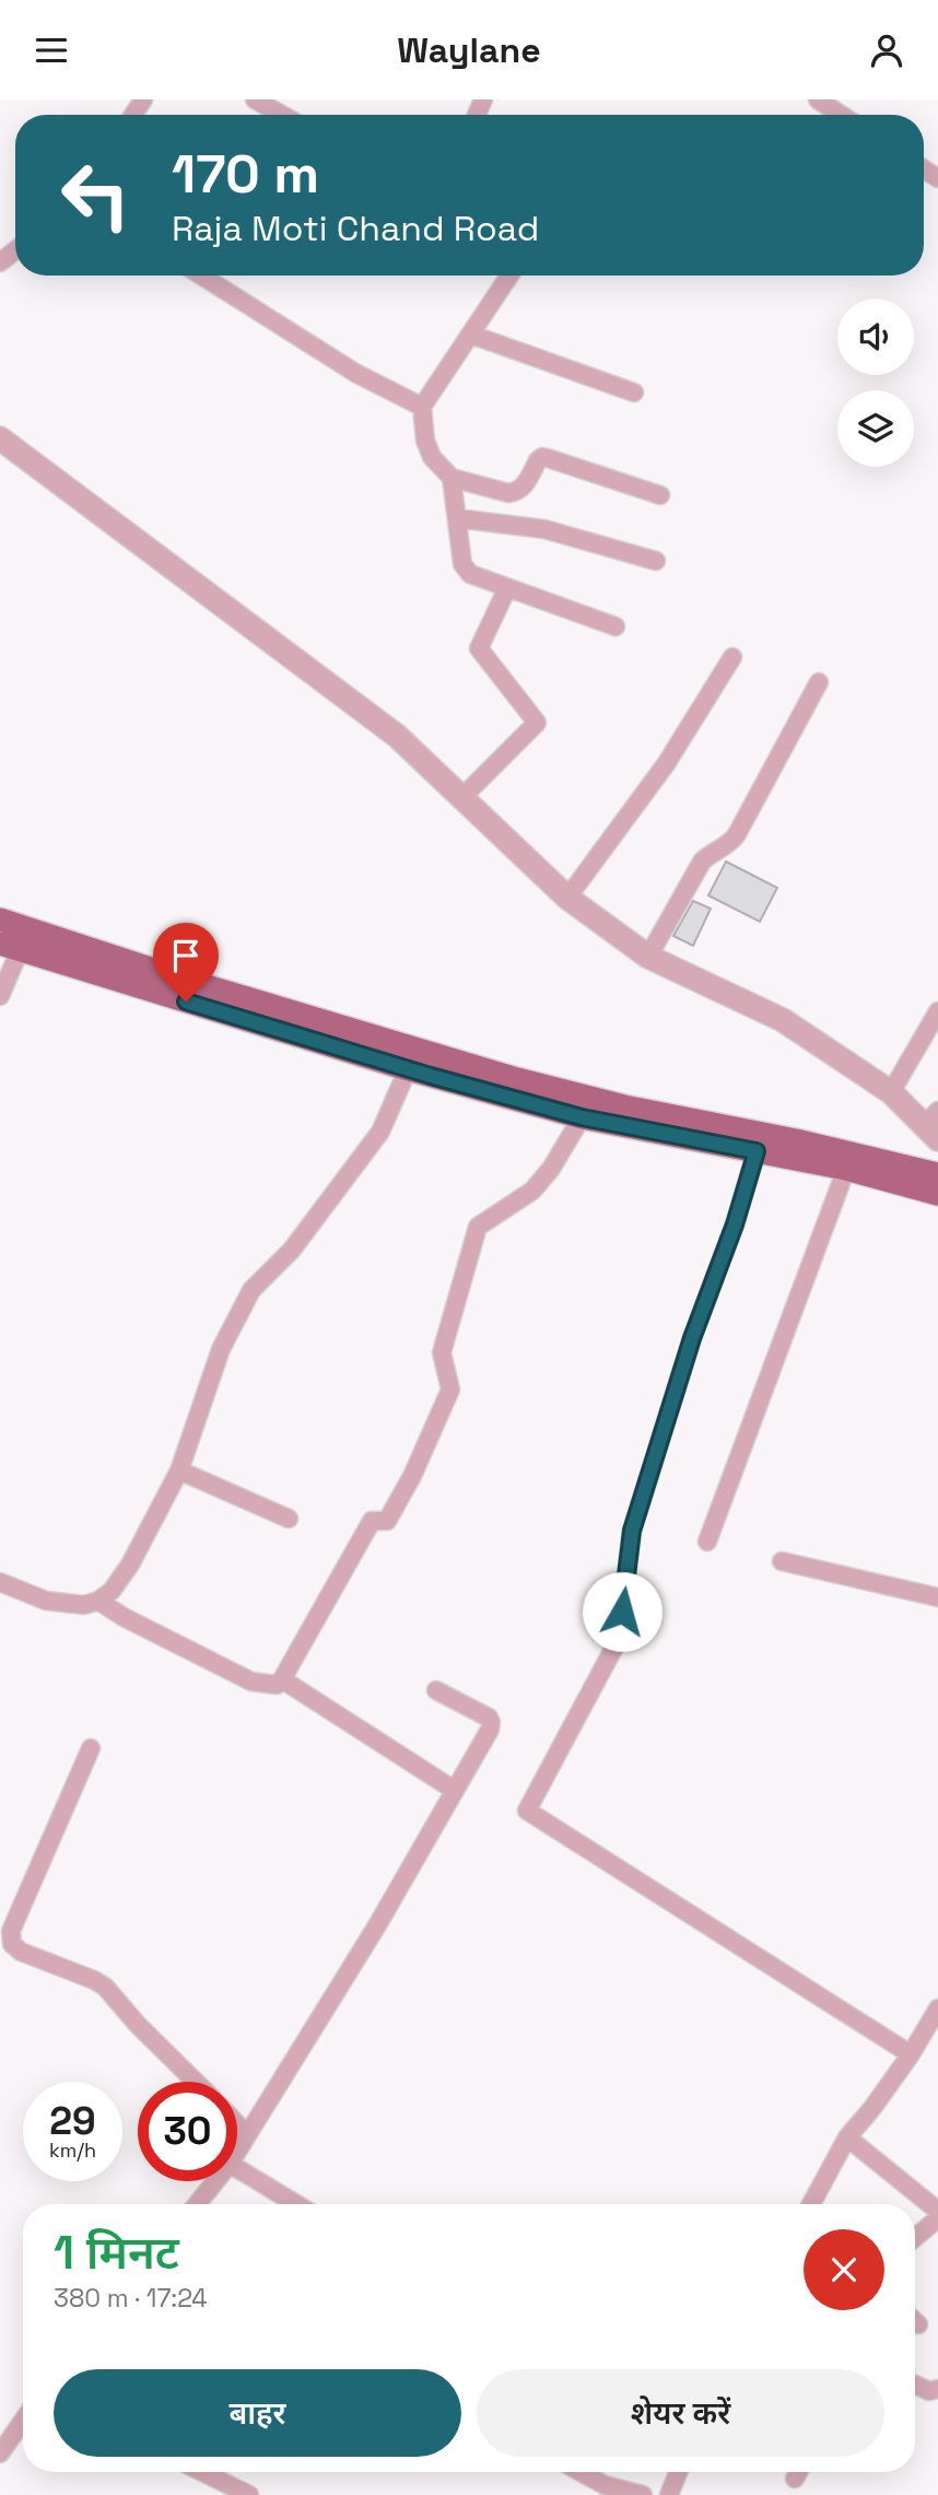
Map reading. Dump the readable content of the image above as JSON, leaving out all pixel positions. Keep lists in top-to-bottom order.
{
  "page": {
    "header": "Waylane",
    "turn": ["170 m", "Raja Moti Chand Road"],
    "speed": "29 km/h",
    "limit": "30",
    "heading": ["1 मिनट", "380 m · 17:24"],
    "buttons": ["बाहर", "शेयर करें"]
  }
}
